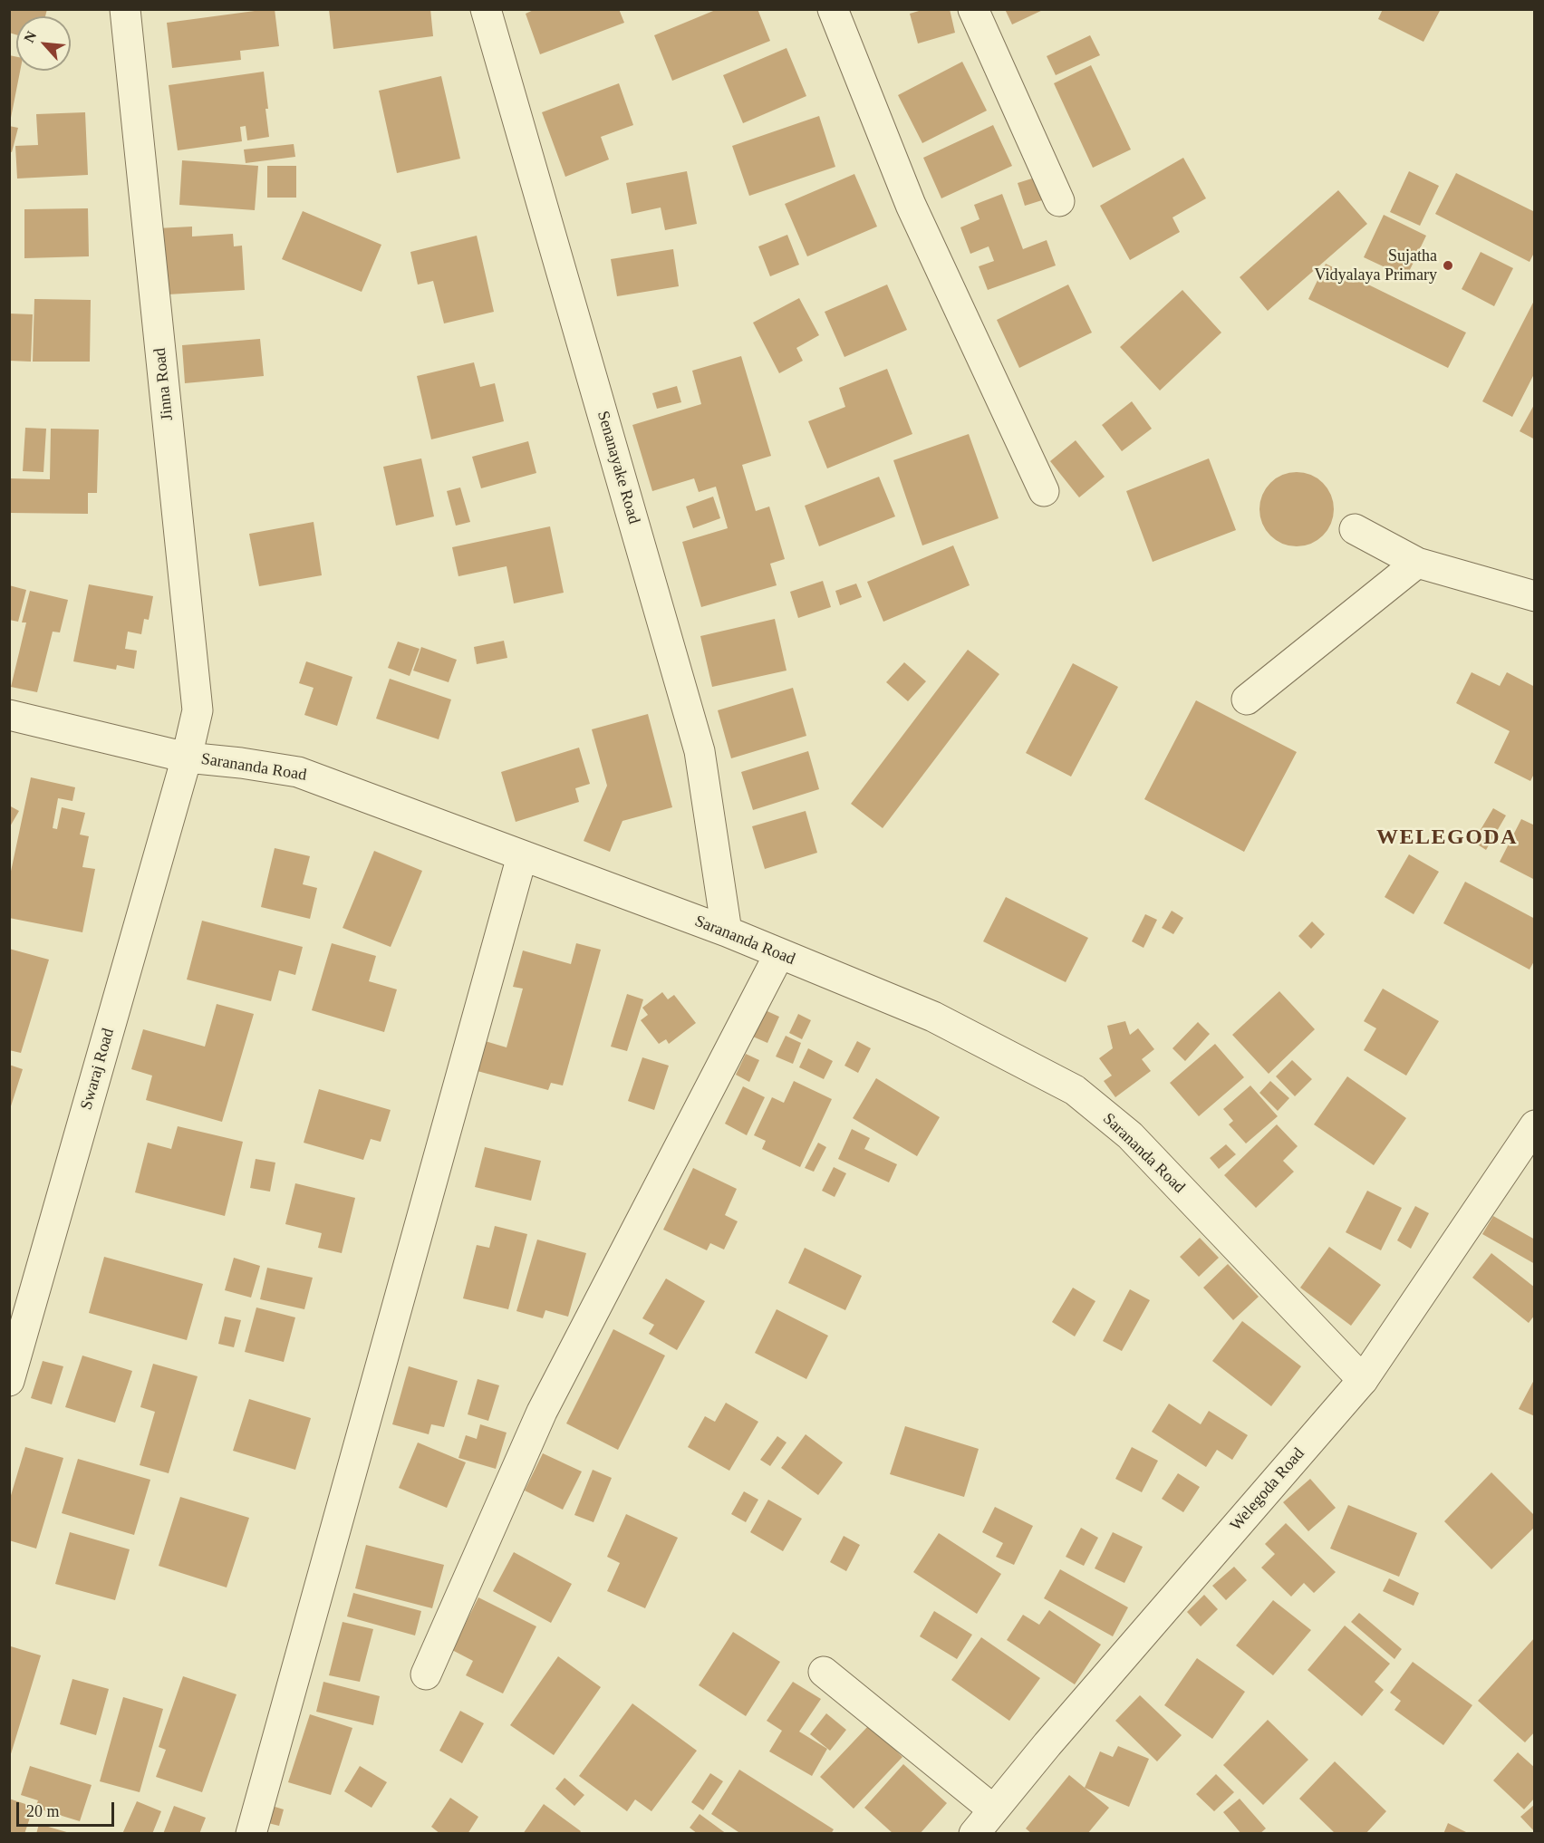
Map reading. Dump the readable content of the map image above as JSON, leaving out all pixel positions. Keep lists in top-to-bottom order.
{
  "streets": {
    "street": [
      "Jinna Road",
      "Senanayake Road",
      "Sarananda Road",
      "Swaraj Road",
      "Welegoda Road"
    ]
  },
  "crossings": [
    ["Jinna Road", "Sarananda Road"],
    ["Jinna Road", "Swaraj Road"],
    ["Senanayake Road", "Sarananda Road"],
    ["Sarananda Road", "Swaraj Road"],
    ["Sarananda Road", "Welegoda Road"]
  ],
  "districts": ["WELEGODA"],
  "places": ["Sujatha Vidyalaya Primary"],
  "scale_bar": "20 m",
  "north": "top left"
}
